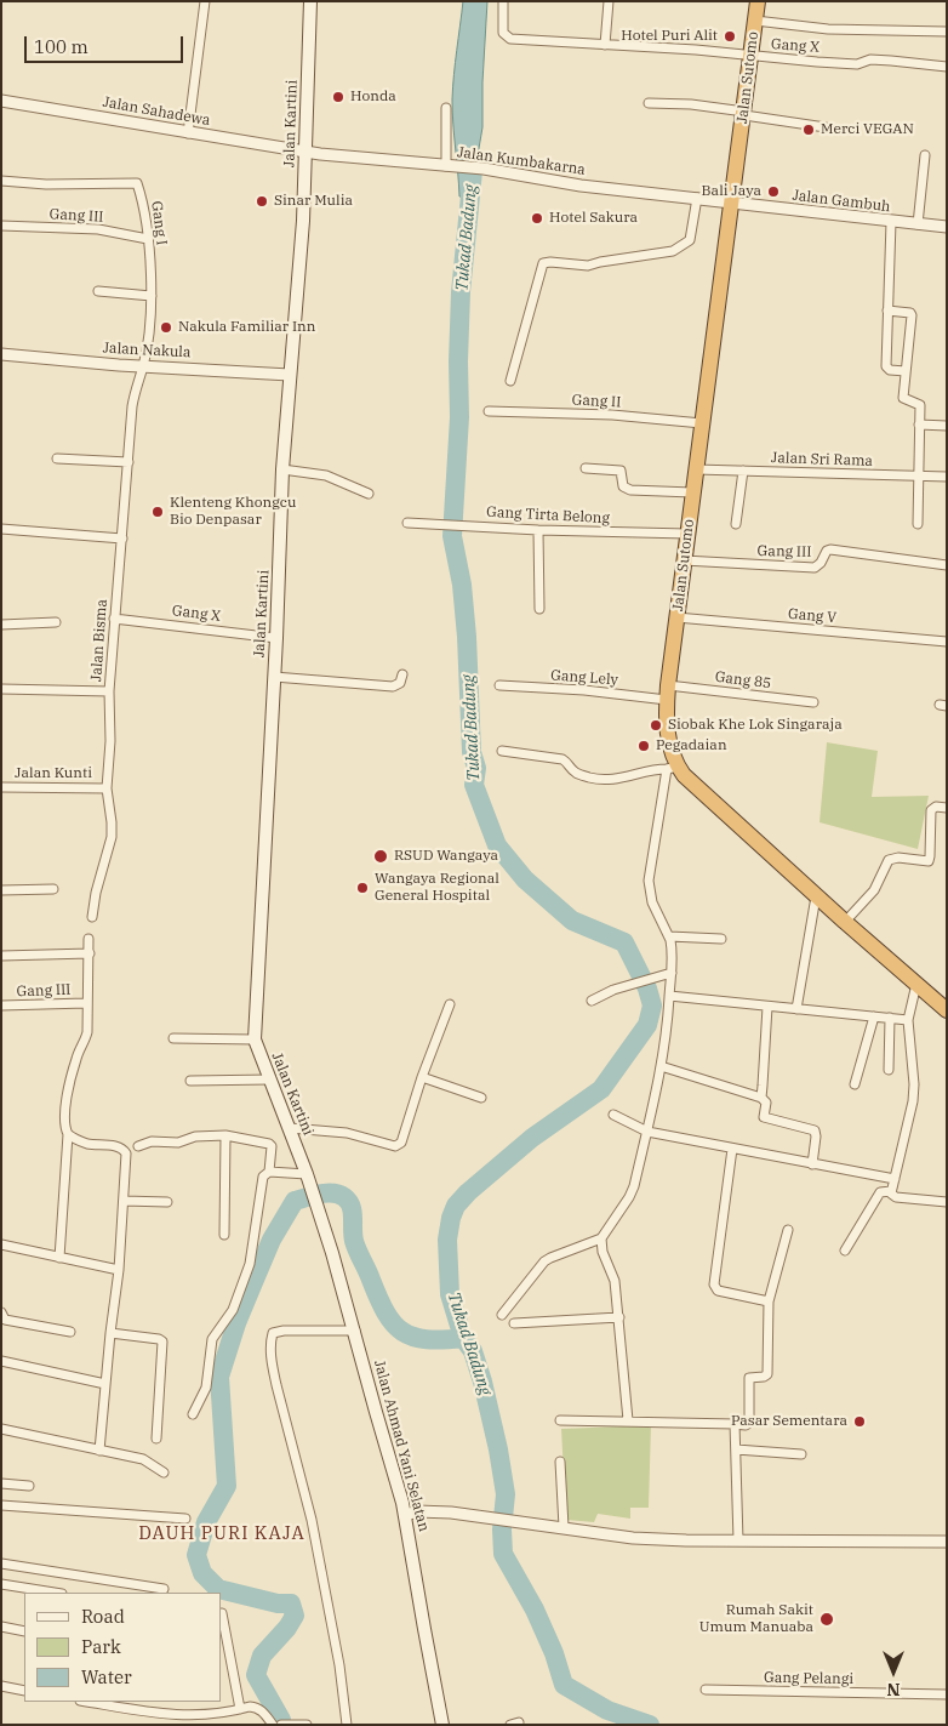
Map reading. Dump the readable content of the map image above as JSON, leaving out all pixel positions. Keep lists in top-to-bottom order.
{
  "streets": {
    "highway": ["Jalan Sutomo"],
    "main road": ["Jalan Kartini", "Jalan Ahmad Yani Selatan"],
    "street": [
      "Gang X",
      "Jalan Sahadewa",
      "Jalan Kumbakarna",
      "Jalan Gambuh",
      "Gang III",
      "Gang I",
      "Jalan Nakula",
      "Gang II",
      "Jalan Sri Rama",
      "Gang Tirta Belong",
      "Gang V",
      "Jalan Bisma",
      "Gang Lely",
      "Gang 85",
      "Jalan Kunti",
      "Gang Pelangi"
    ]
  },
  "crossings": [
    ["Gang X", "Jalan Sutomo"],
    ["Gang X", "Jalan Kartini"],
    ["Gang X", "Jalan Bisma"],
    ["Jalan Sutomo", "Jalan Kumbakarna"],
    ["Jalan Sutomo", "Jalan Gambuh"],
    ["Jalan Sutomo", "Gang III"],
    ["Jalan Sutomo", "Gang II"],
    ["Jalan Sutomo", "Jalan Sri Rama"],
    ["Jalan Sutomo", "Gang Tirta Belong"],
    ["Jalan Sutomo", "Gang V"],
    ["Jalan Sutomo", "Gang Lely"],
    ["Jalan Sutomo", "Gang 85"],
    ["Jalan Sahadewa", "Jalan Kartini"],
    ["Jalan Sahadewa", "Jalan Kumbakarna"],
    ["Jalan Kartini", "Jalan Kumbakarna"],
    ["Jalan Kartini", "Jalan Nakula"],
    ["Jalan Kartini", "Jalan Ahmad Yani Selatan"],
    ["Jalan Kumbakarna", "Jalan Gambuh"],
    ["Gang III", "Gang I"],
    ["Gang I", "Jalan Nakula"],
    ["Gang I", "Jalan Bisma"],
    ["Jalan Nakula", "Jalan Bisma"],
    ["Jalan Bisma", "Jalan Kunti"],
    ["Gang Lely", "Gang 85"]
  ],
  "districts": ["DAUH PURI KAJA"],
  "water": ["Tukad Badung"],
  "places": [
    "Hotel Puri Alit",
    "Honda",
    "Merci VEGAN",
    "Bali Jaya",
    "Sinar Mulia",
    "Hotel Sakura",
    "Nakula Familiar Inn",
    "Klenteng Khongcu Bio Denpasar",
    "Siobak Khe Lok Singaraja",
    "Pegadaian",
    "RSUD Wangaya",
    "Wangaya Regional General Hospital",
    "Pasar Sementara",
    "Rumah Sakit Umum Manuaba"
  ],
  "legend": ["Road", "Park", "Water"],
  "scale_bar": "100 m",
  "north": "bottom"
}
